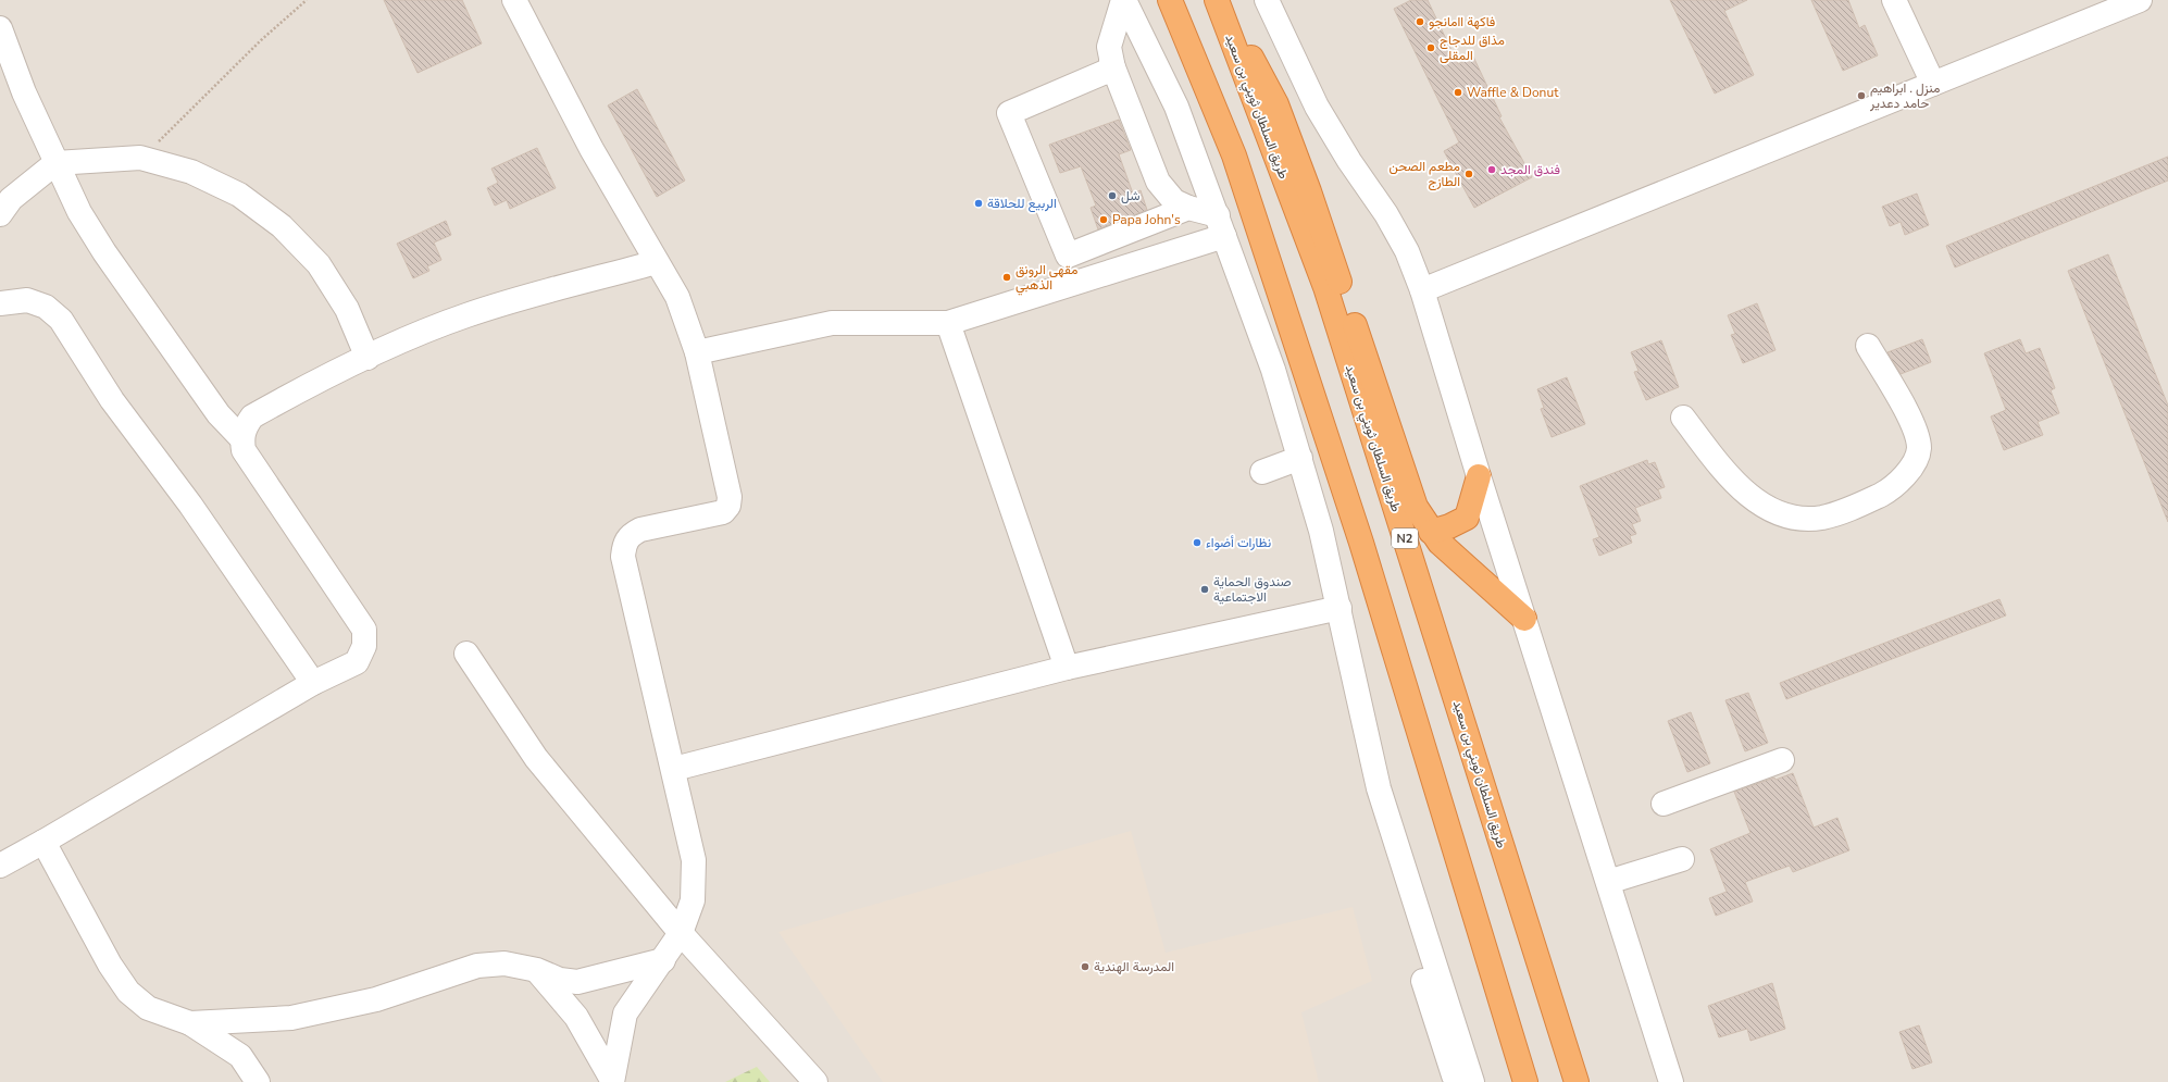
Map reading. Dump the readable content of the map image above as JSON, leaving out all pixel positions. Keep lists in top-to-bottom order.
{
  "streets": {
    "highway": ["طريق السلطان ثويني بن سعيد", "N2"]
  },
  "places": [
    "فاكه‍ة اامانجو",
    "مذاق للدجاج المقلى",
    "Waffle & Donut",
    "منزل . ابراهيم حامد دعدير",
    "فندق المجد",
    "مطعم الصحن الطازج",
    "شل",
    "الربيع للحلاقة",
    "Papa John's",
    "مقهى الرونق الذهبي",
    "نظارات أضواء",
    "صندوق الحماية الاجتماعية",
    "المدرسة الهندية"
  ]
}
